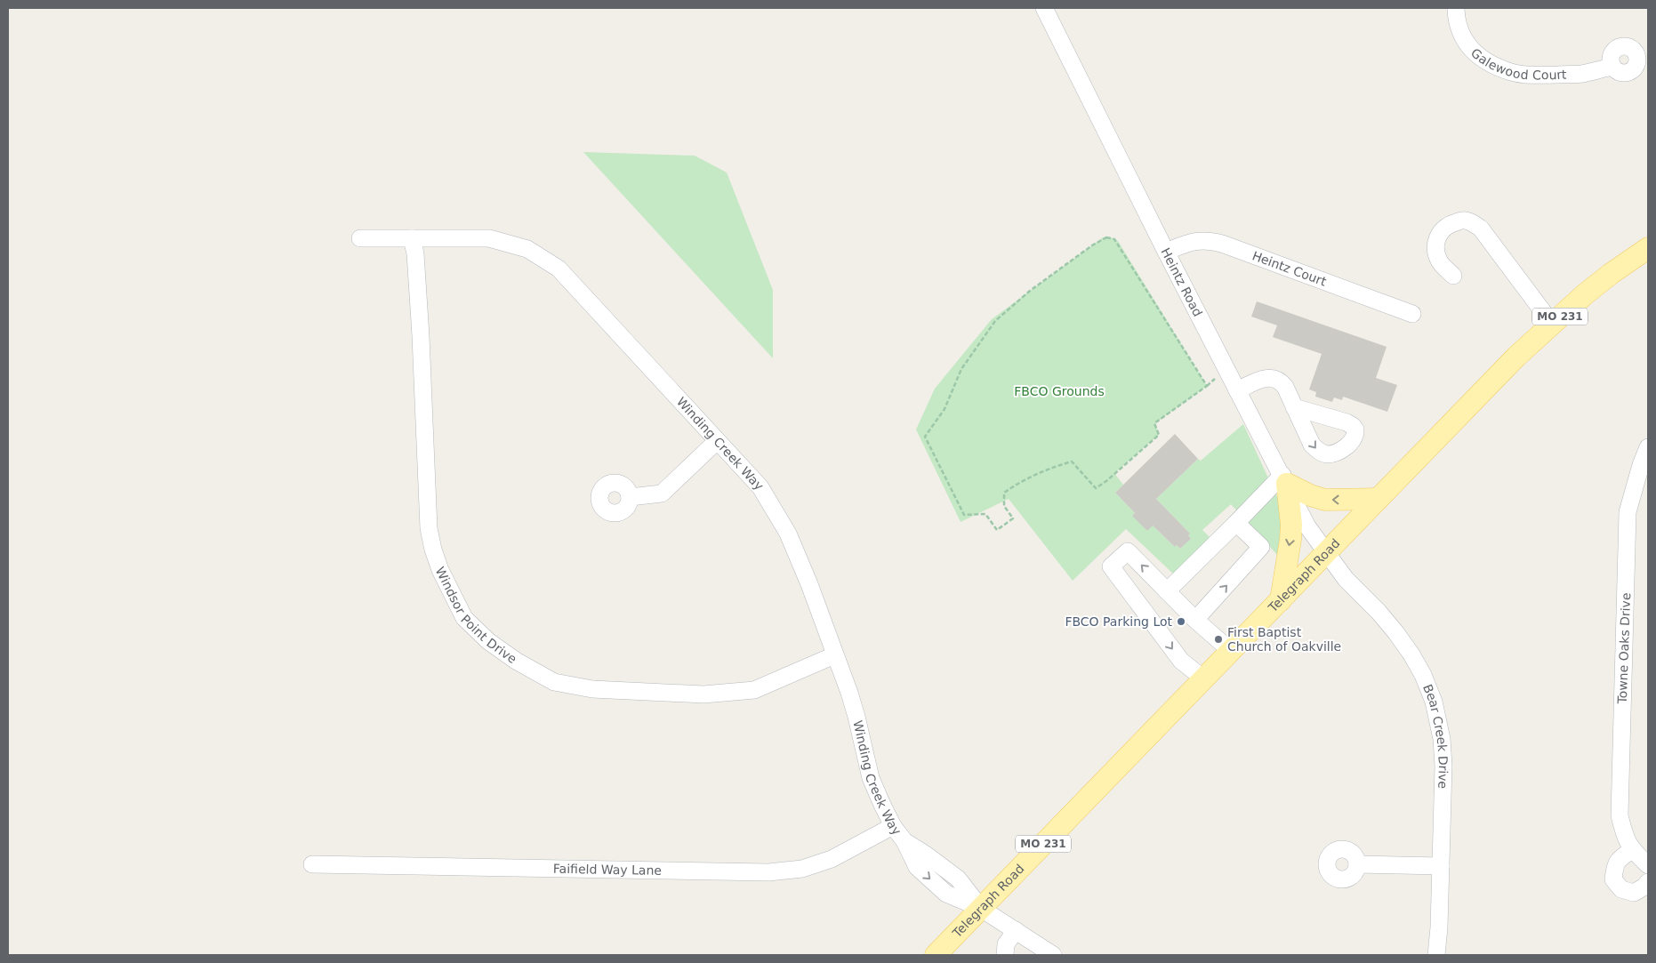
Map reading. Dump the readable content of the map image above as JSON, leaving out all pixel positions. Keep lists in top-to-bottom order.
{
  "streets": {
    "main road": ["MO 231", "Telegraph Road"],
    "street": [
      "Galewood Court",
      "Heintz Court",
      "Heintz Road",
      "Winding Creek Way",
      "Windsor Point Drive",
      "Towne Oaks Drive",
      "Bear Creek Drive",
      "Faifield Way Lane"
    ]
  },
  "crossings": [
    ["Heintz Court", "Heintz Road"],
    ["Heintz Road", "Telegraph Road"],
    ["Heintz Road", "Bear Creek Drive"],
    ["Winding Creek Way", "Telegraph Road"],
    ["Winding Creek Way", "Windsor Point Drive"],
    ["Winding Creek Way", "Faifield Way Lane"],
    ["Telegraph Road", "Bear Creek Drive"]
  ],
  "parks": ["FBCO Grounds"],
  "places": ["FBCO Parking Lot", "First Baptist Church of Oakville"]
}
